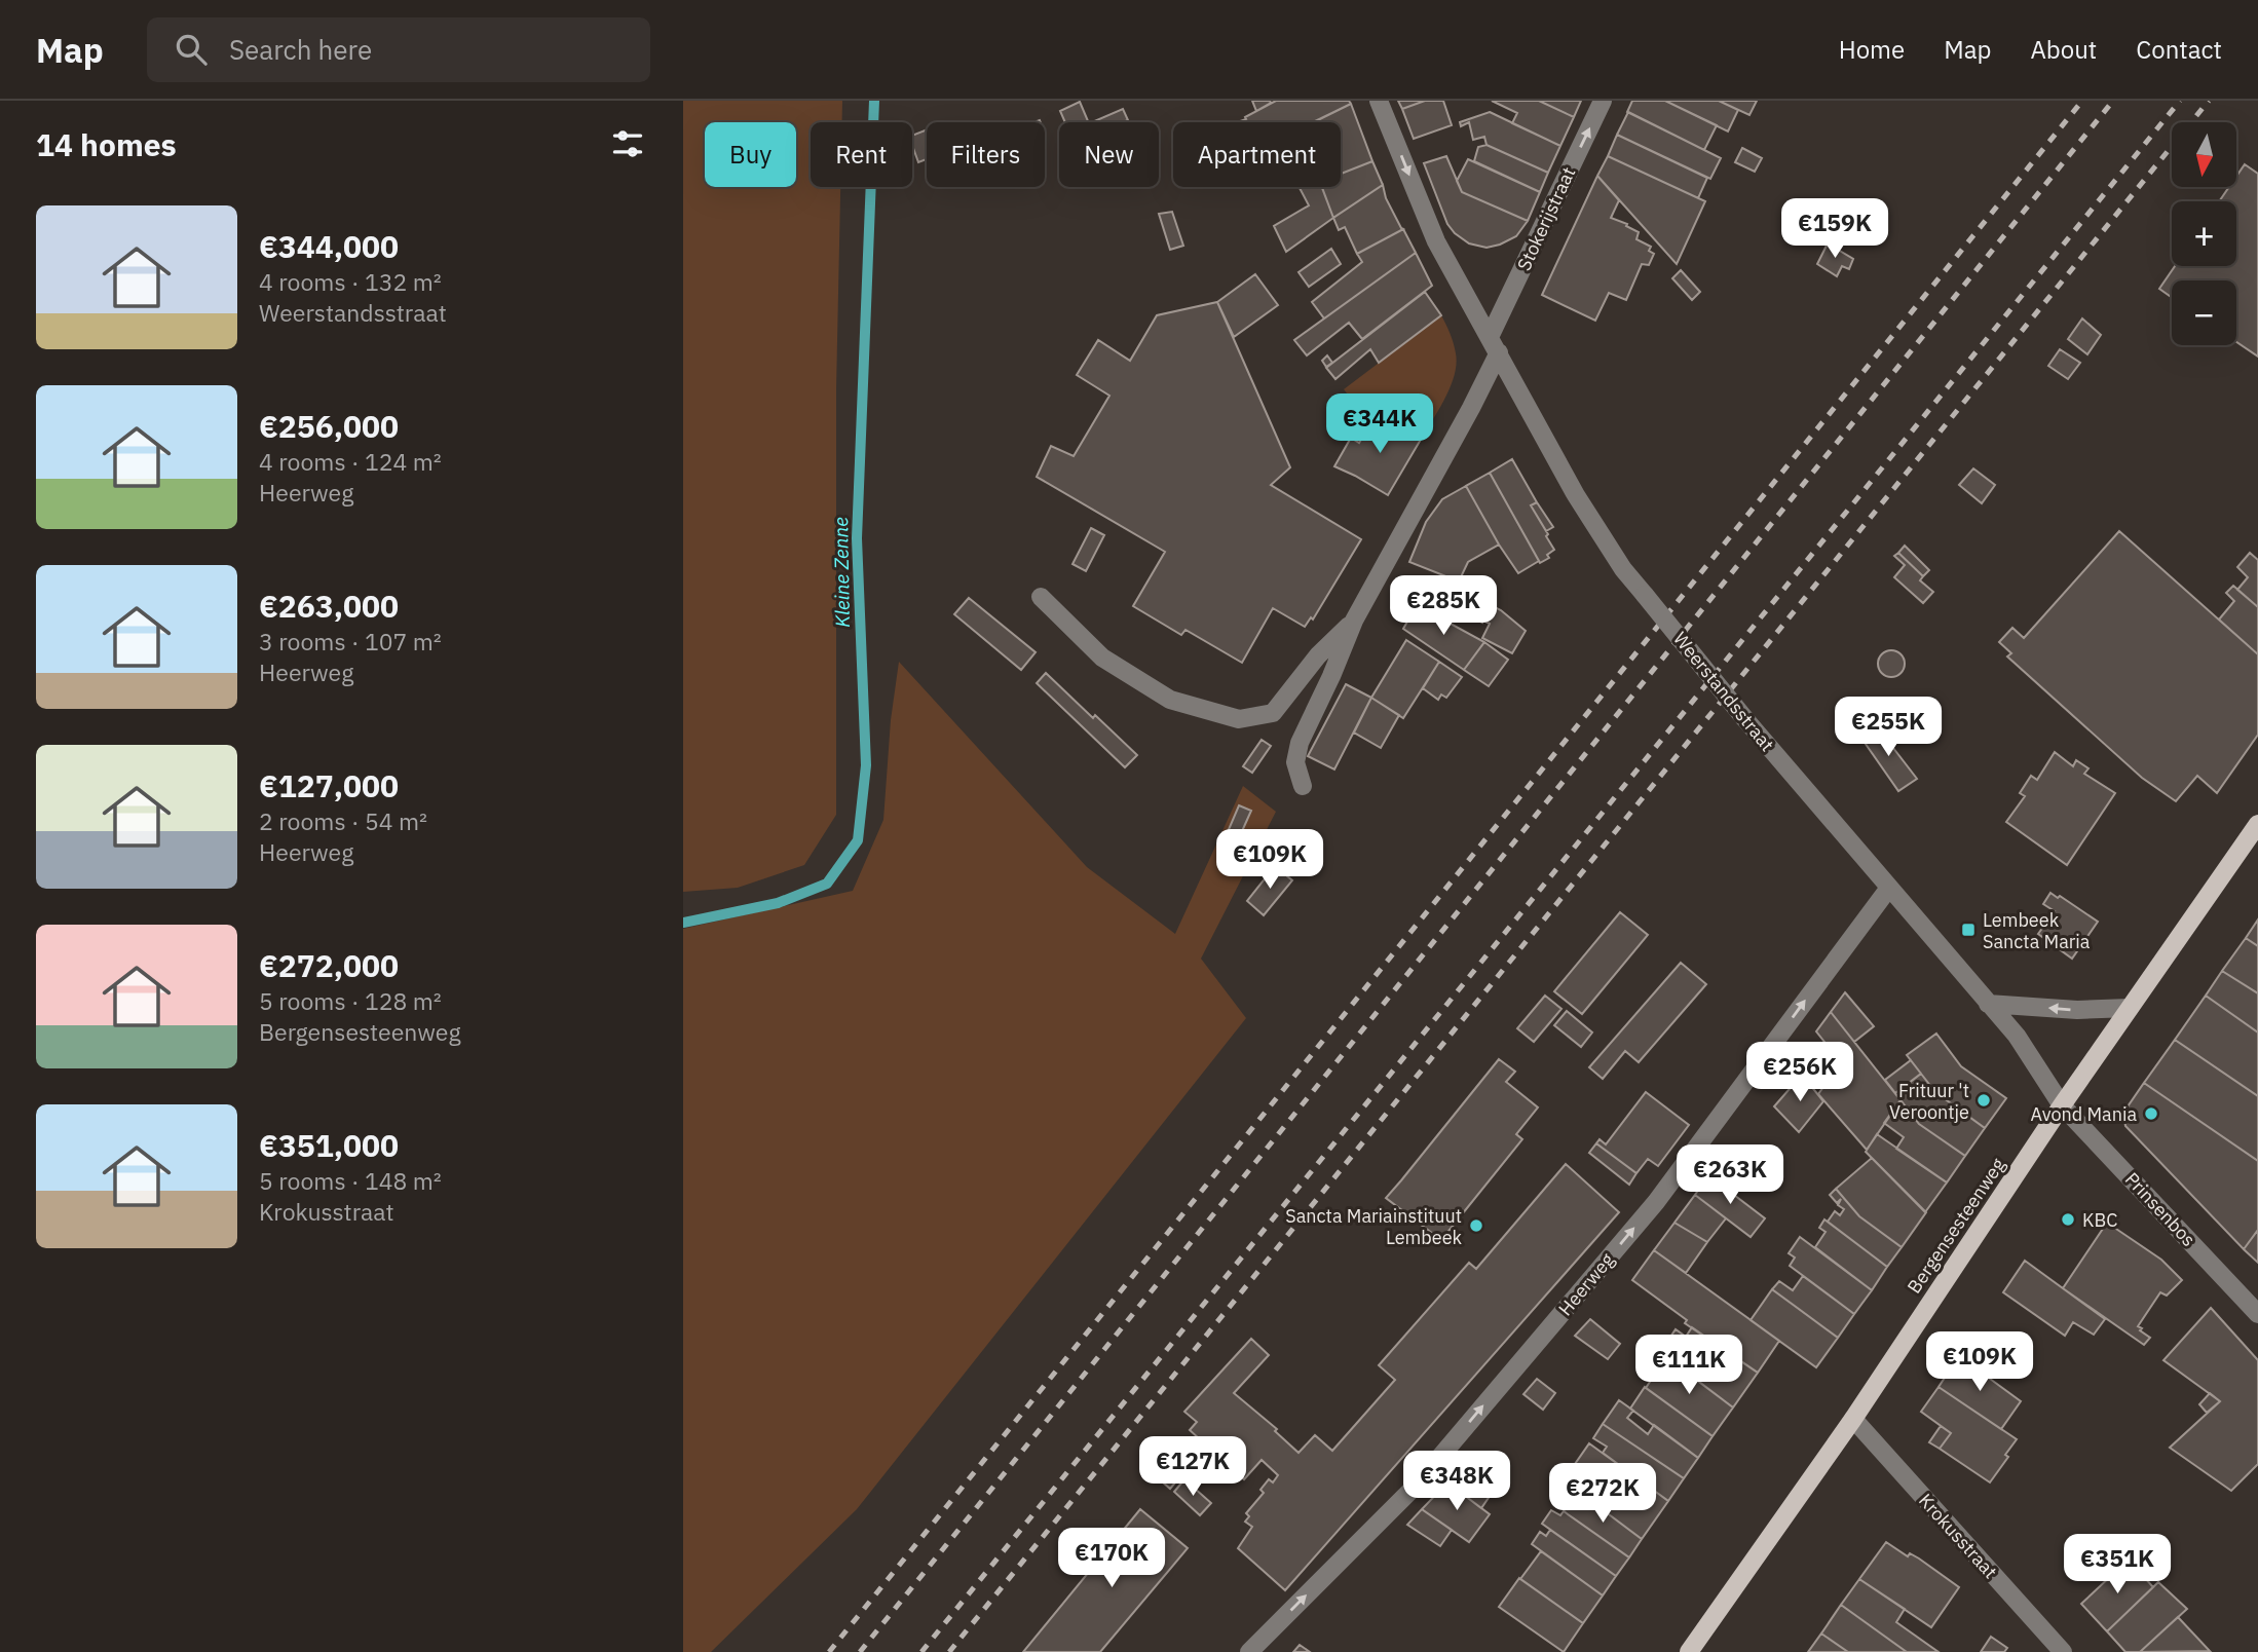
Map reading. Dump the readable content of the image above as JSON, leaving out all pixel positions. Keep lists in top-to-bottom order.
{
  "streets": {
    "main road": ["Bergensesteenweg"],
    "street": [
      "Stokerijstraat",
      "Weerstandsstraat",
      "Prinsenbos",
      "Heerweg",
      "Krokusstraat"
    ]
  },
  "crossings": [
    ["Stokerijstraat", "Weerstandsstraat"],
    ["Weerstandsstraat", "Prinsenbos"],
    ["Weerstandsstraat", "Bergensesteenweg"],
    ["Weerstandsstraat", "Heerweg"],
    ["Prinsenbos", "Bergensesteenweg"],
    ["Bergensesteenweg", "Krokusstraat"]
  ],
  "one_way": ["Stokerijstraat", "Heerweg"],
  "water": ["Kleine Zenne"],
  "places": {
    "transit": ["Lembeek Sancta Maria"],
    "other": [
      "Frituur 't Veroontje",
      "Avond Mania",
      "KBC",
      "Sancta Mariainstituut Lembeek"
    ]
  },
  "north": "bottom",
  "page": {
    "header": "Map",
    "search": "Search here",
    "nav": [
      "Home",
      "Map",
      "About",
      "Contact"
    ],
    "heading": "14 homes",
    "map_buttons": ["+", "−"],
    "chip": [
      "Buy",
      "Rent",
      "Filters",
      "New",
      "Apartment"
    ],
    "list": [
      {
        "name": "€344,000",
        "note": "4 rooms · 132 m² · Weerstandsstraat"
      },
      {
        "name": "€256,000",
        "note": "4 rooms · 124 m² · Heerweg"
      },
      {
        "name": "€263,000",
        "note": "3 rooms · 107 m² · Heerweg"
      },
      {
        "name": "€127,000",
        "note": "2 rooms · 54 m² · Heerweg"
      },
      {
        "name": "€272,000",
        "note": "5 rooms · 128 m² · Bergensesteenweg"
      },
      {
        "name": "€351,000",
        "note": "5 rooms · 148 m² · Krokusstraat"
      }
    ],
    "price": [
      "€159K",
      "€344K",
      "€285K",
      "€255K",
      "€109K",
      "€256K",
      "€263K",
      "€109K",
      "€111K",
      "€127K",
      "€348K",
      "€272K",
      "€170K",
      "€351K"
    ]
  }
}
